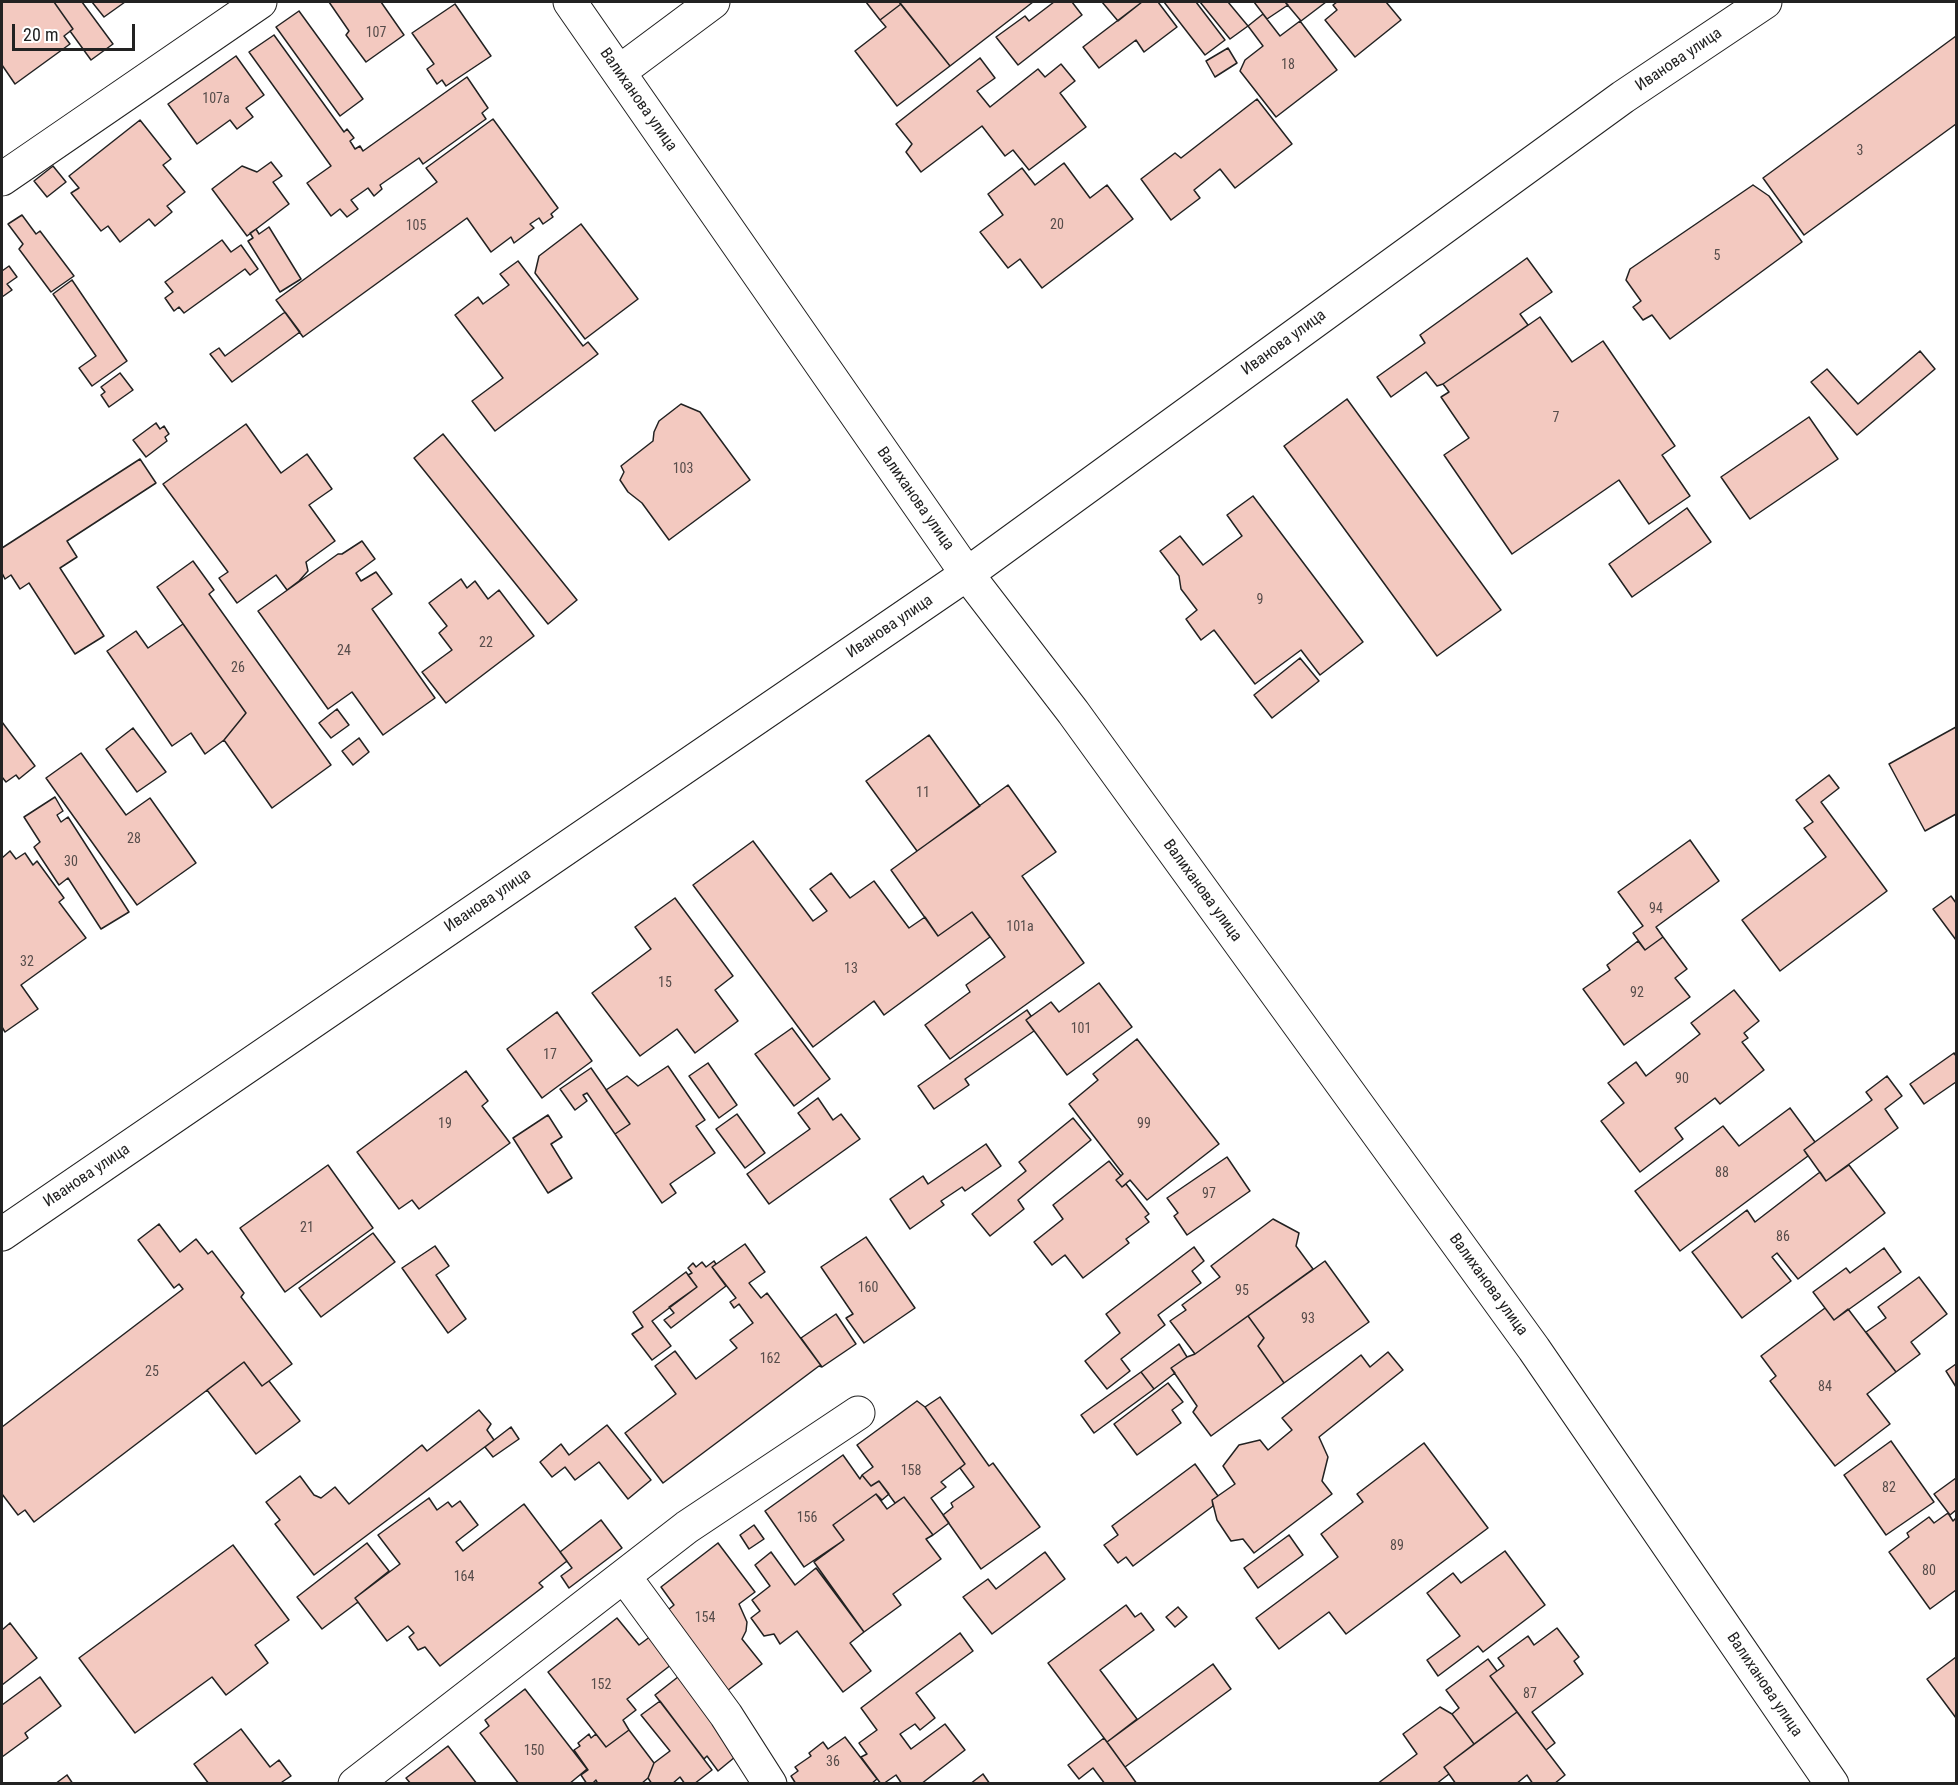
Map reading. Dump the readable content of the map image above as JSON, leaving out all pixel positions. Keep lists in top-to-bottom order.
{
  "streets": {
    "street": ["Иванова улица", "Валиханова улица"]
  },
  "crossings": [
    ["Иванова улица", "Валиханова улица"]
  ],
  "house_numbers": [
    "107",
    "18",
    "107а",
    "3",
    "20",
    "105",
    "5",
    "7",
    "103",
    "9",
    "22",
    "24",
    "26",
    "11",
    "28",
    "30",
    "94",
    "101а",
    "32",
    "13",
    "15",
    "92",
    "101",
    "17",
    "90",
    "19",
    "99",
    "88",
    "97",
    "21",
    "86",
    "160",
    "95",
    "93",
    "162",
    "25",
    "84",
    "158",
    "82",
    "156",
    "89",
    "80",
    "164",
    "154",
    "152",
    "87",
    "150",
    "36"
  ],
  "scale_bar": "20 m"
}
